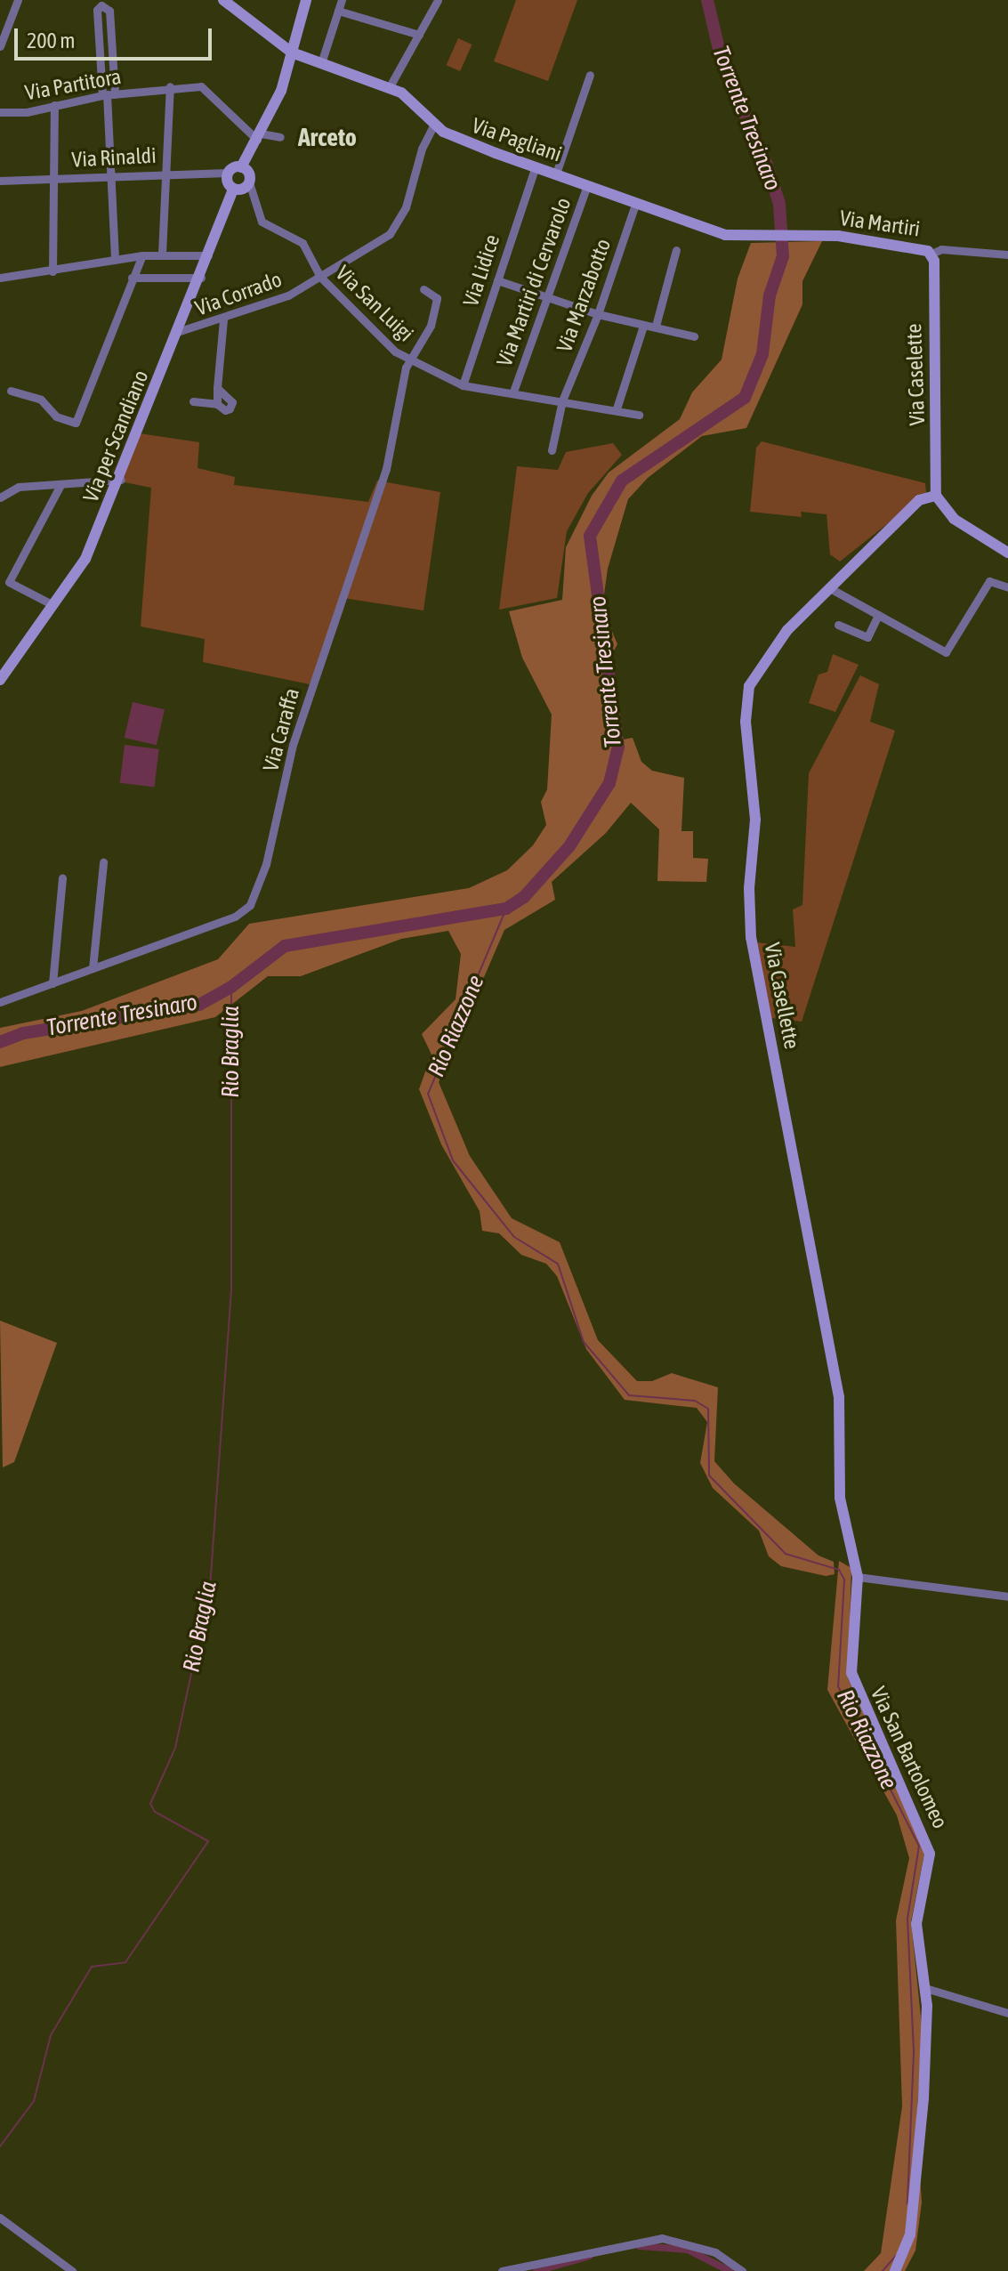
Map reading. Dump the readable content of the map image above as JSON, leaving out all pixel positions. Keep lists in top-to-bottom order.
{
  "streets": {
    "street": [
      "Via Partitora",
      "Via Pagliani",
      "Via Rinaldi",
      "Via Martiri",
      "Via Lidice",
      "Via Martiri di Cervarolo",
      "Via Corrado",
      "Via Marzabotto",
      "Via San Luigi",
      "Via Caselette",
      "Via per Scandiano",
      "Via Caraffa",
      "Via Casellette",
      "Via San Bartolomeo"
    ]
  },
  "crossings": [
    ["Via Pagliani", "Via Martiri"],
    ["Via Pagliani", "Via Lidice"],
    ["Via Pagliani", "Via Martiri di Cervarolo"],
    ["Via Pagliani", "Via Corrado"],
    ["Via Pagliani", "Via Marzabotto"],
    ["Via Rinaldi", "Via San Luigi"],
    ["Via Rinaldi", "Via per Scandiano"],
    ["Via Martiri", "Via Caselette"],
    ["Via Lidice", "Via San Luigi"],
    ["Via Martiri di Cervarolo", "Via San Luigi"],
    ["Via Corrado", "Via San Luigi"],
    ["Via Corrado", "Via per Scandiano"],
    ["Via Marzabotto", "Via San Luigi"],
    ["Via San Luigi", "Via per Scandiano"],
    ["Via San Luigi", "Via Caraffa"],
    ["Via Caselette", "Via Casellette"],
    ["Via Casellette", "Via San Bartolomeo"]
  ],
  "districts": ["Arceto"],
  "water": ["Torrente Tresinaro", "Rio Riazzone", "Rio Braglia"],
  "scale_bar": "200 m"
}
